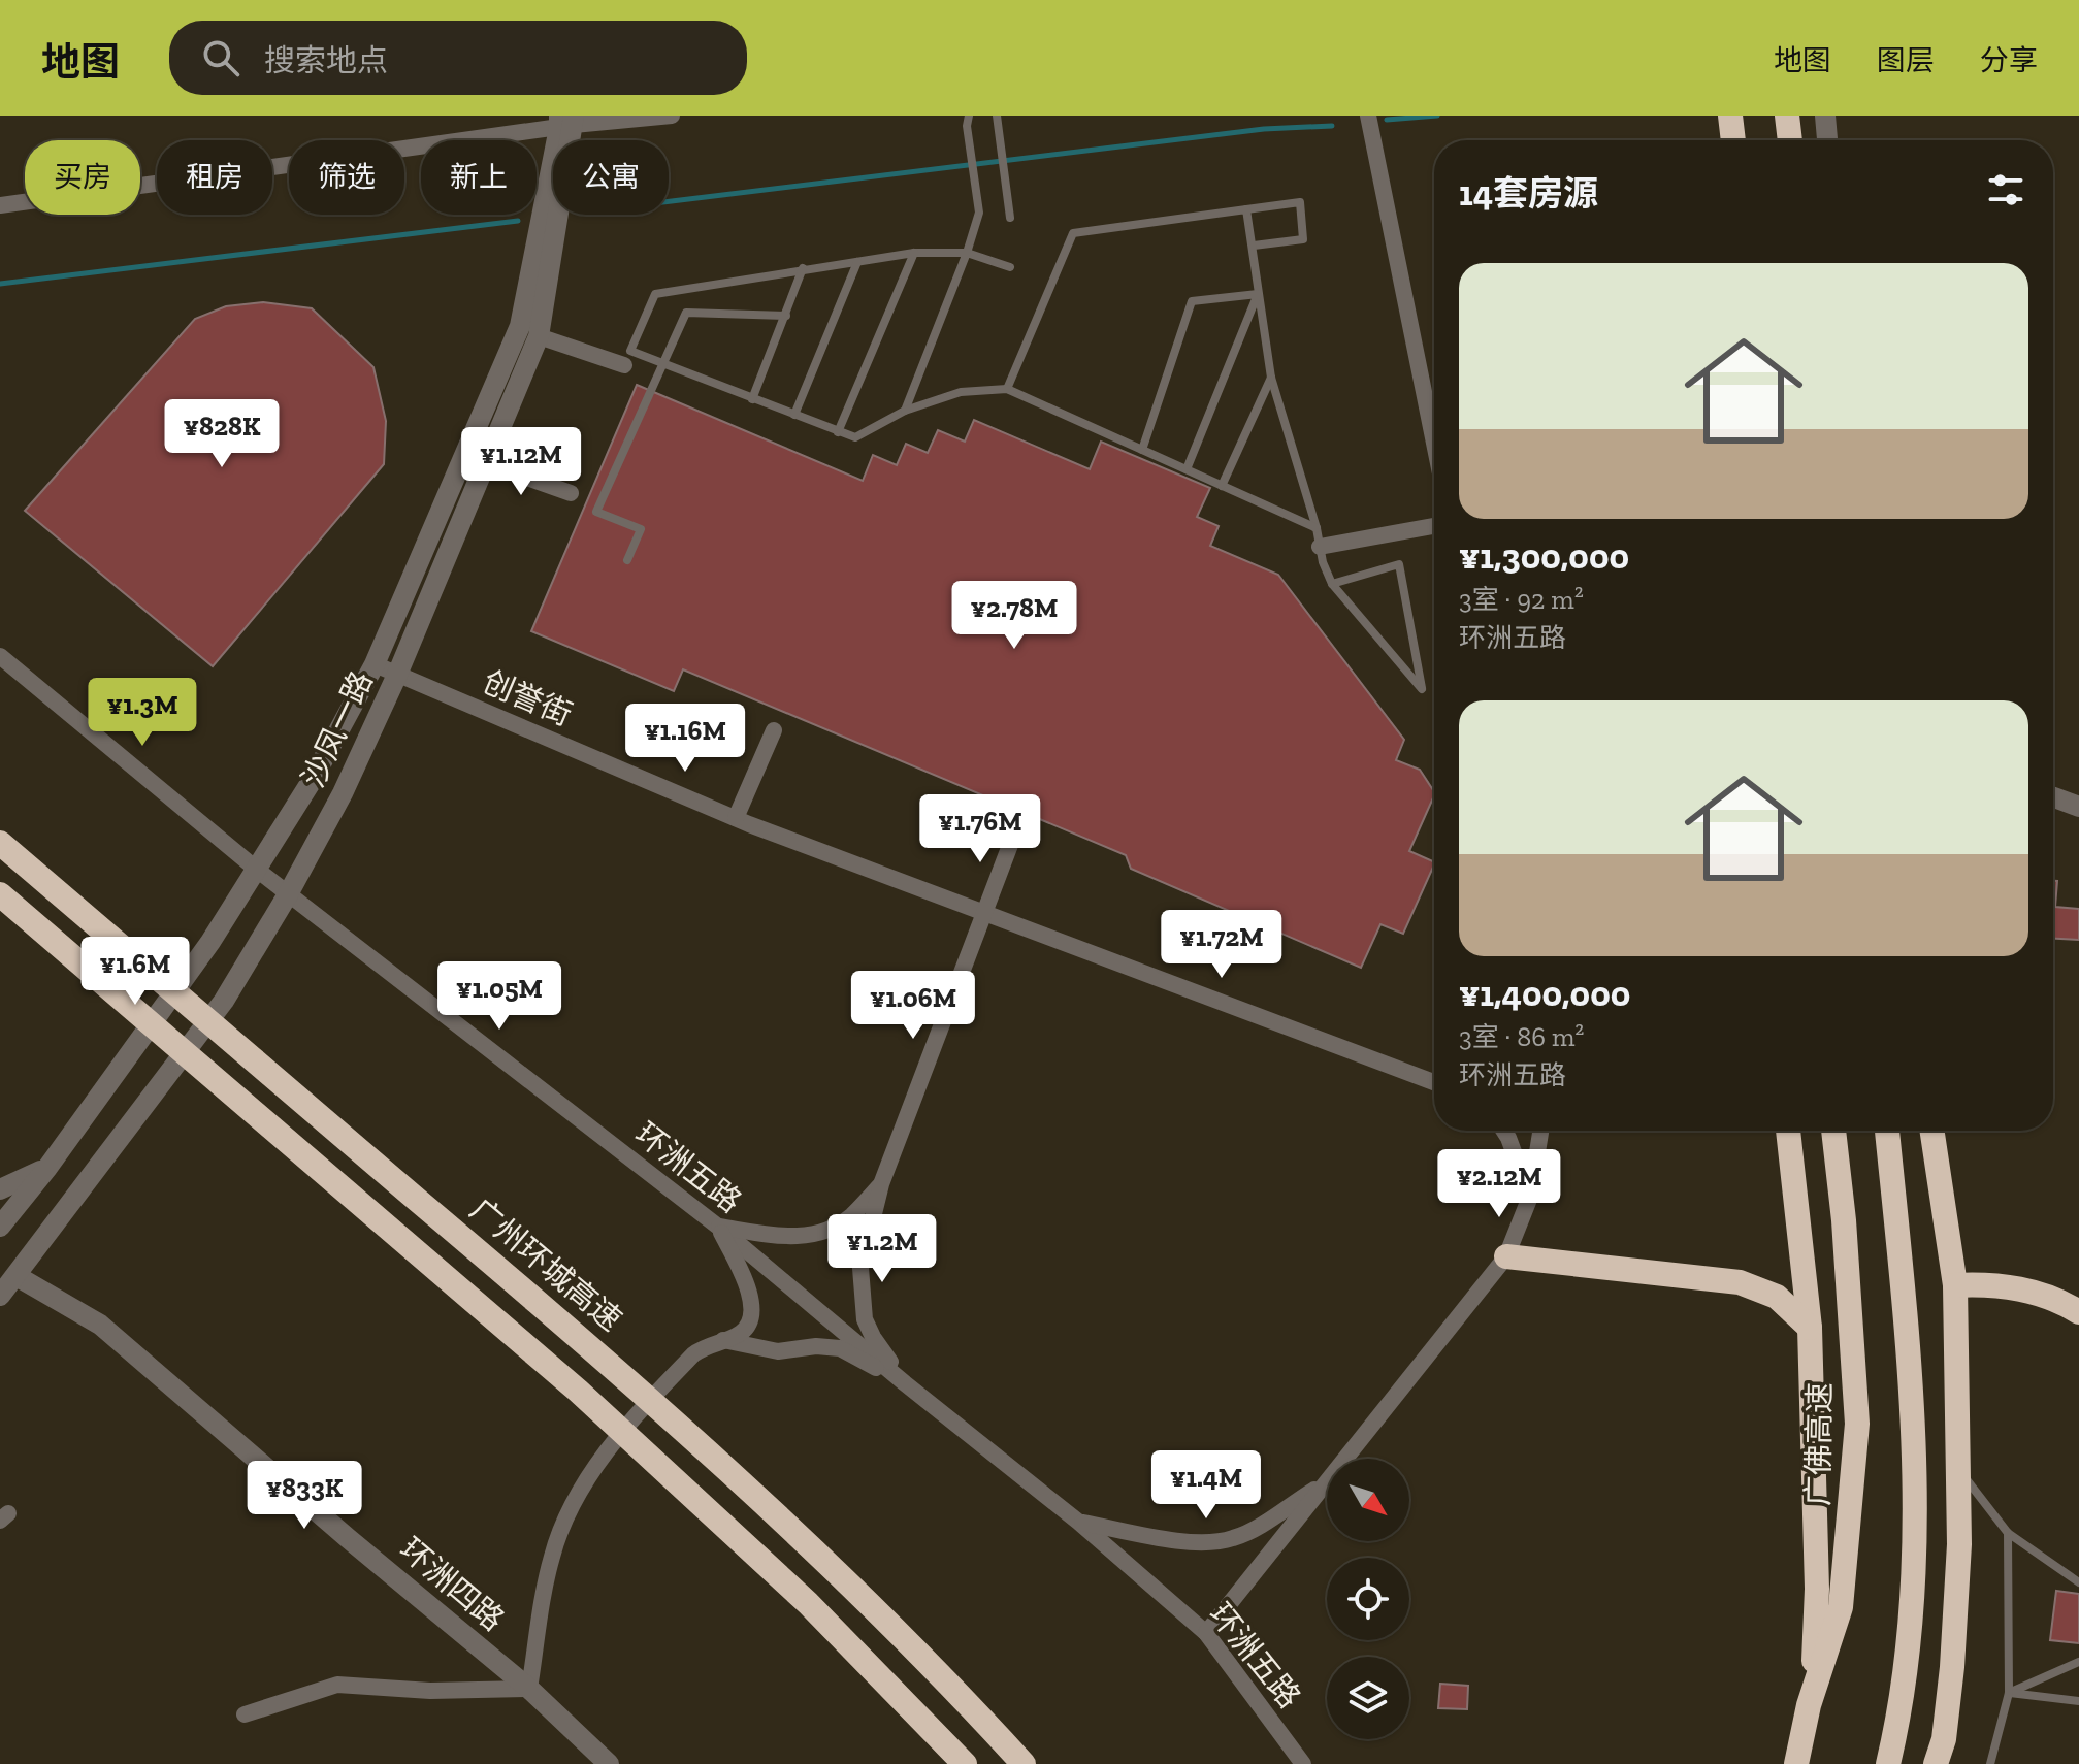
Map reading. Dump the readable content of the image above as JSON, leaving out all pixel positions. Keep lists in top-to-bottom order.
{
  "streets": {
    "highway": ["广州环城高速", "广佛高速"],
    "street": [
      "创誉街",
      "沙凤一路",
      "环洲五路",
      "环洲四路"
    ]
  },
  "crossings": [
    ["创誉街", "沙凤一路"],
    ["沙凤一路", "环洲五路"],
    ["沙凤一路", "环洲四路"]
  ],
  "north": "bottom right",
  "page": {
    "header": "地图",
    "search": "搜索地点",
    "nav": ["地图", "图层", "分享"],
    "chip": [
      "买房",
      "租房",
      "筛选",
      "新上",
      "公寓"
    ],
    "heading": "14套房源",
    "list": [
      {
        "name": "¥1,300,000",
        "note": "3室 · 92 m² · 环洲五路"
      },
      {
        "name": "¥1,400,000",
        "note": "3室 · 86 m² · 环洲五路"
      }
    ],
    "price": [
      "¥828K",
      "¥1.12M",
      "¥2.78M",
      "¥1.3M",
      "¥1.16M",
      "¥1.76M",
      "¥1.72M",
      "¥1.6M",
      "¥1.05M",
      "¥1.06M",
      "¥2.12M",
      "¥1.2M",
      "¥1.4M",
      "¥833K"
    ]
  }
}
